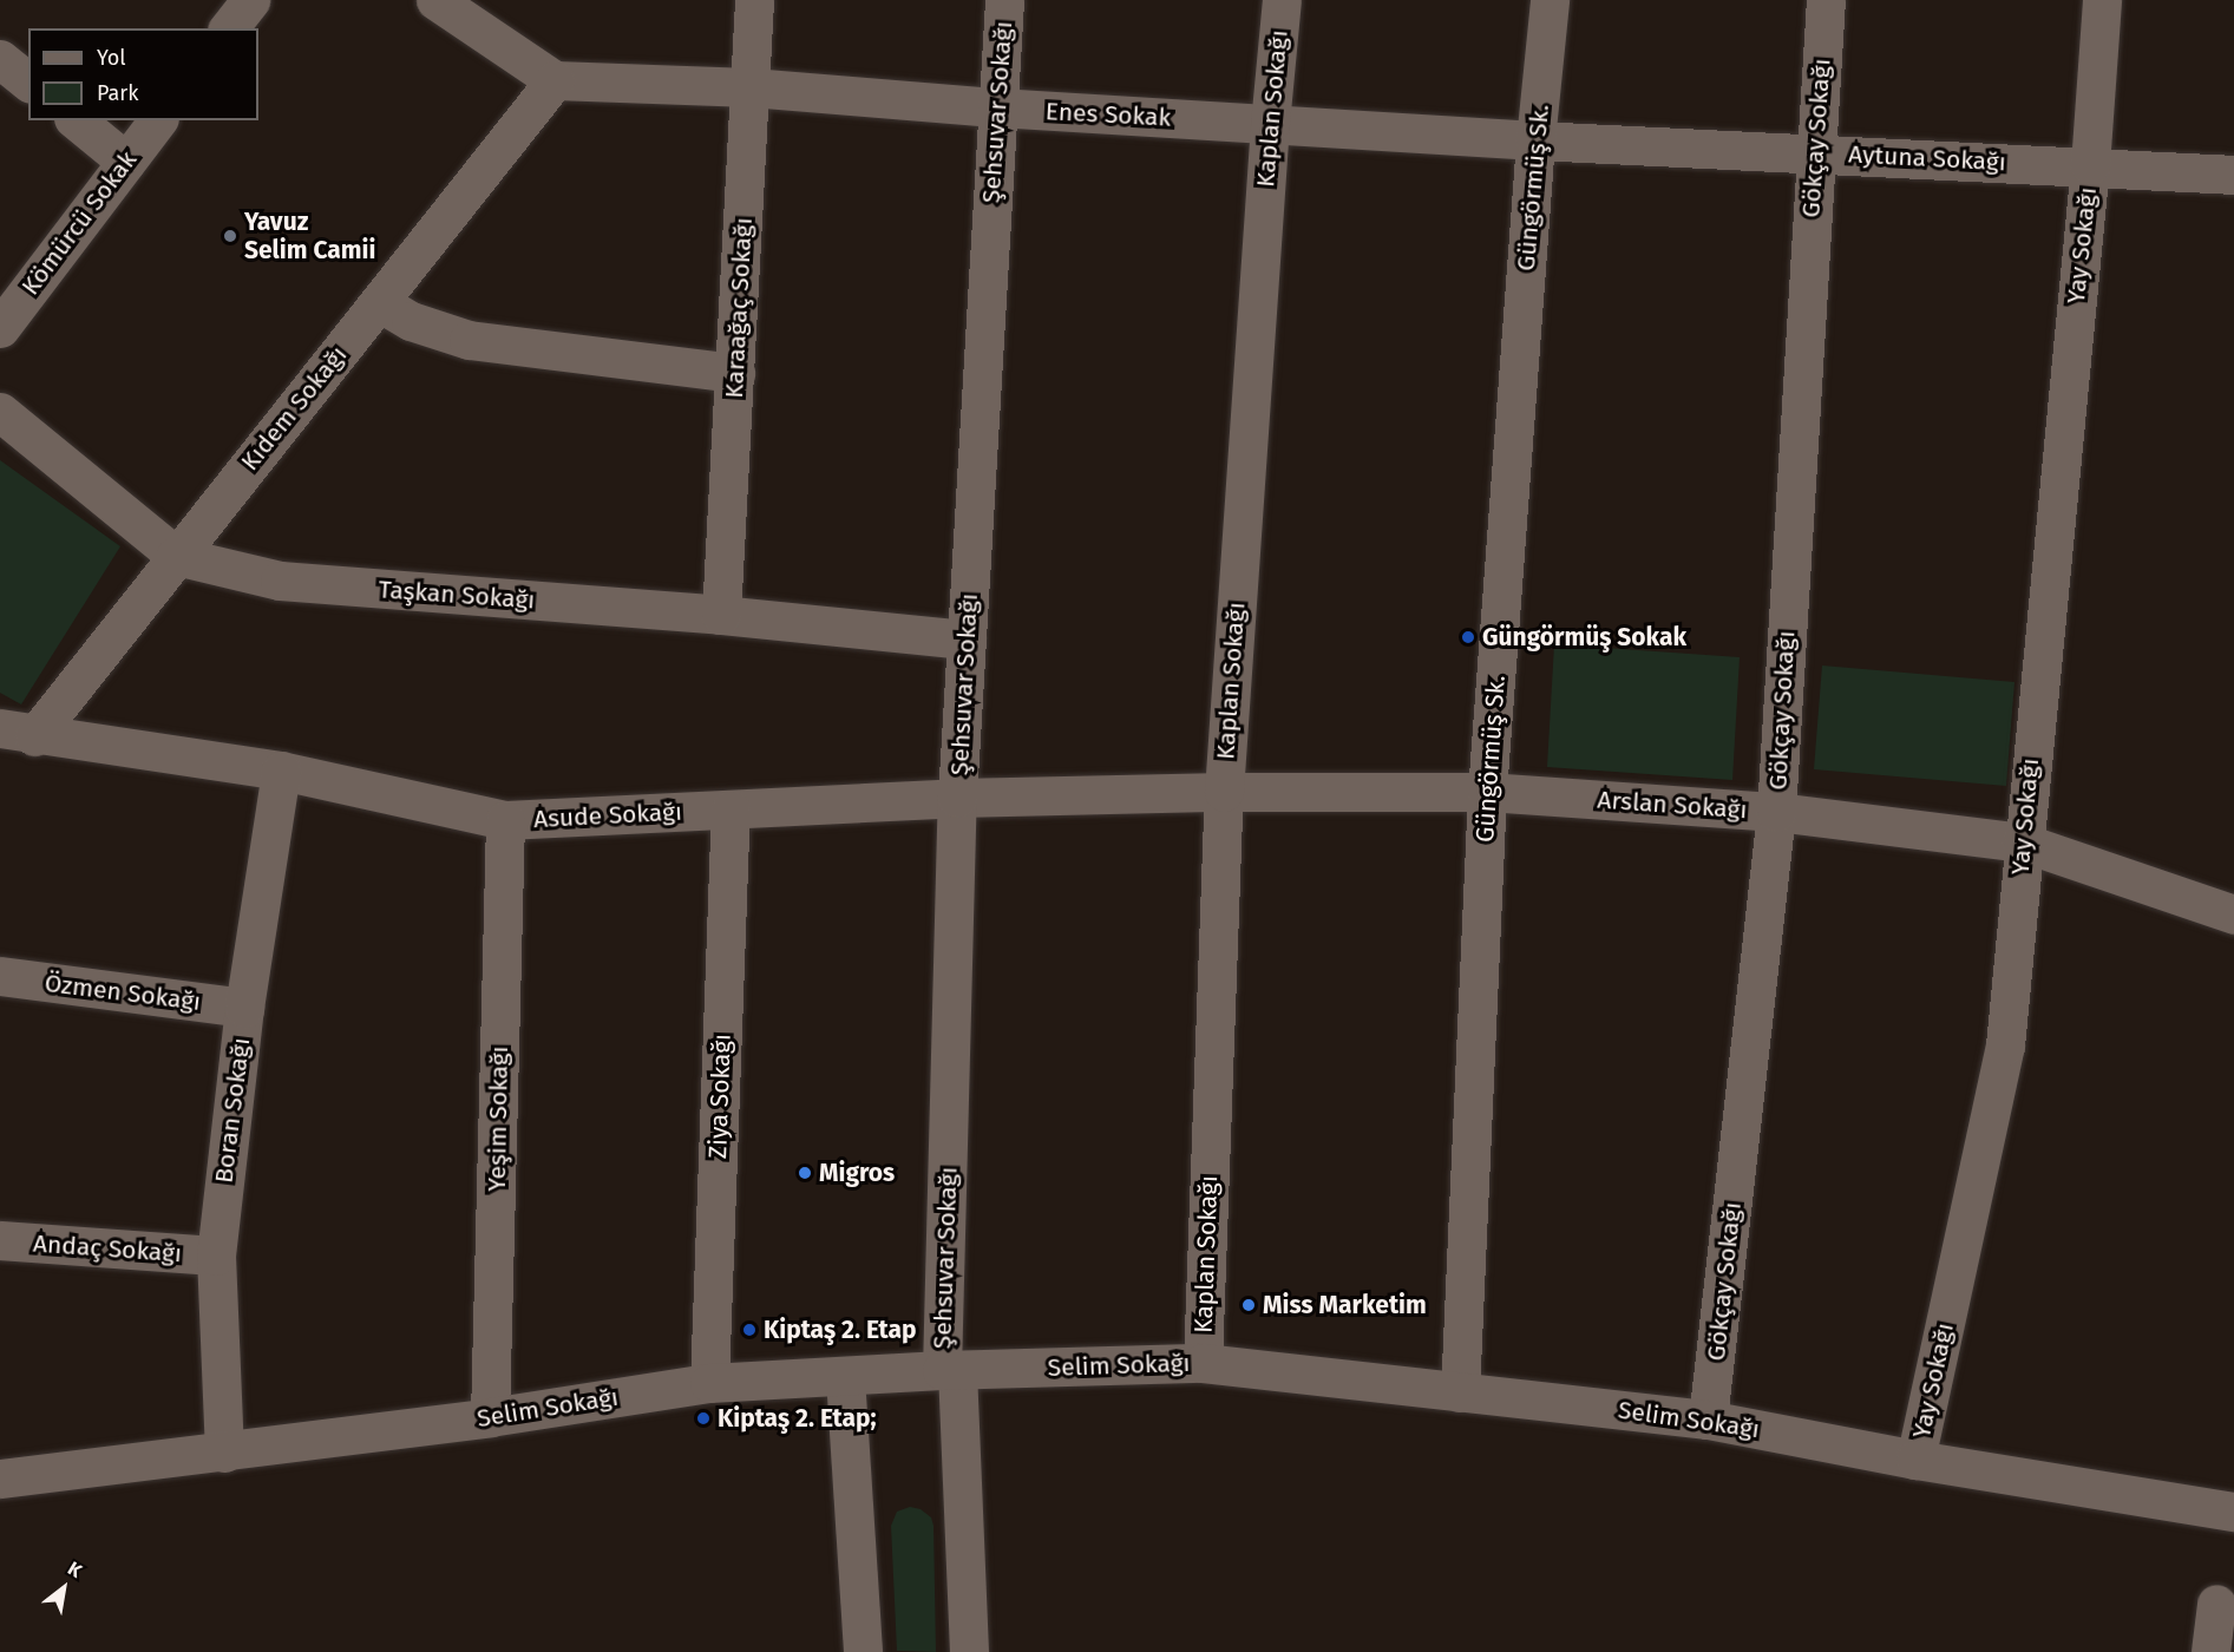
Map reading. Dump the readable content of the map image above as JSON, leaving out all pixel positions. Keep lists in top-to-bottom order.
{
  "streets": {
    "street": [
      "Kaplan Sokağı",
      "Şehsuvar Sokağı",
      "Enes Sokak",
      "Gökçay Sokağı",
      "Aytuna Sokağı",
      "Güngörmüş Sk.",
      "Kömürcü Sokak",
      "Yay Sokağı",
      "Karaağaç Sokağı",
      "Kıdem Sokağı",
      "Taşkan Sokağı",
      "Arslan Sokağı",
      "Asude Sokağı",
      "Özmen Sokağı",
      "Ziya Sokağı",
      "Boran Sokağı",
      "Yeşim Sokağı",
      "Andaç Sokağı",
      "Selim Sokağı"
    ]
  },
  "crossings": [
    ["Kaplan Sokağı", "Enes Sokak"],
    ["Kaplan Sokağı", "Arslan Sokağı"],
    ["Kaplan Sokağı", "Asude Sokağı"],
    ["Kaplan Sokağı", "Selim Sokağı"],
    ["Şehsuvar Sokağı", "Enes Sokak"],
    ["Şehsuvar Sokağı", "Taşkan Sokağı"],
    ["Şehsuvar Sokağı", "Asude Sokağı"],
    ["Şehsuvar Sokağı", "Selim Sokağı"],
    ["Enes Sokak", "Aytuna Sokağı"],
    ["Enes Sokak", "Güngörmüş Sk."],
    ["Enes Sokak", "Karaağaç Sokağı"],
    ["Enes Sokak", "Kıdem Sokağı"],
    ["Gökçay Sokağı", "Aytuna Sokağı"],
    ["Gökçay Sokağı", "Arslan Sokağı"],
    ["Gökçay Sokağı", "Selim Sokağı"],
    ["Aytuna Sokağı", "Güngörmüş Sk."],
    ["Aytuna Sokağı", "Yay Sokağı"],
    ["Güngörmüş Sk.", "Arslan Sokağı"],
    ["Güngörmüş Sk.", "Selim Sokağı"],
    ["Yay Sokağı", "Arslan Sokağı"],
    ["Yay Sokağı", "Selim Sokağı"],
    ["Karaağaç Sokağı", "Taşkan Sokağı"],
    ["Kıdem Sokağı", "Taşkan Sokağı"],
    ["Kıdem Sokağı", "Asude Sokağı"],
    ["Arslan Sokağı", "Asude Sokağı"],
    ["Asude Sokağı", "Ziya Sokağı"],
    ["Asude Sokağı", "Boran Sokağı"],
    ["Asude Sokağı", "Yeşim Sokağı"],
    ["Özmen Sokağı", "Boran Sokağı"],
    ["Ziya Sokağı", "Selim Sokağı"],
    ["Boran Sokağı", "Andaç Sokağı"],
    ["Boran Sokağı", "Selim Sokağı"],
    ["Yeşim Sokağı", "Selim Sokağı"]
  ],
  "places": [
    "Yavuz Selim Camii",
    "Güngörmüş Sokak",
    "Migros",
    "Miss Marketim",
    "Kiptaş 2. Etap",
    "Kiptaş 2. Etap;"
  ],
  "legend": ["Yol", "Park"],
  "north": "top right"
}
